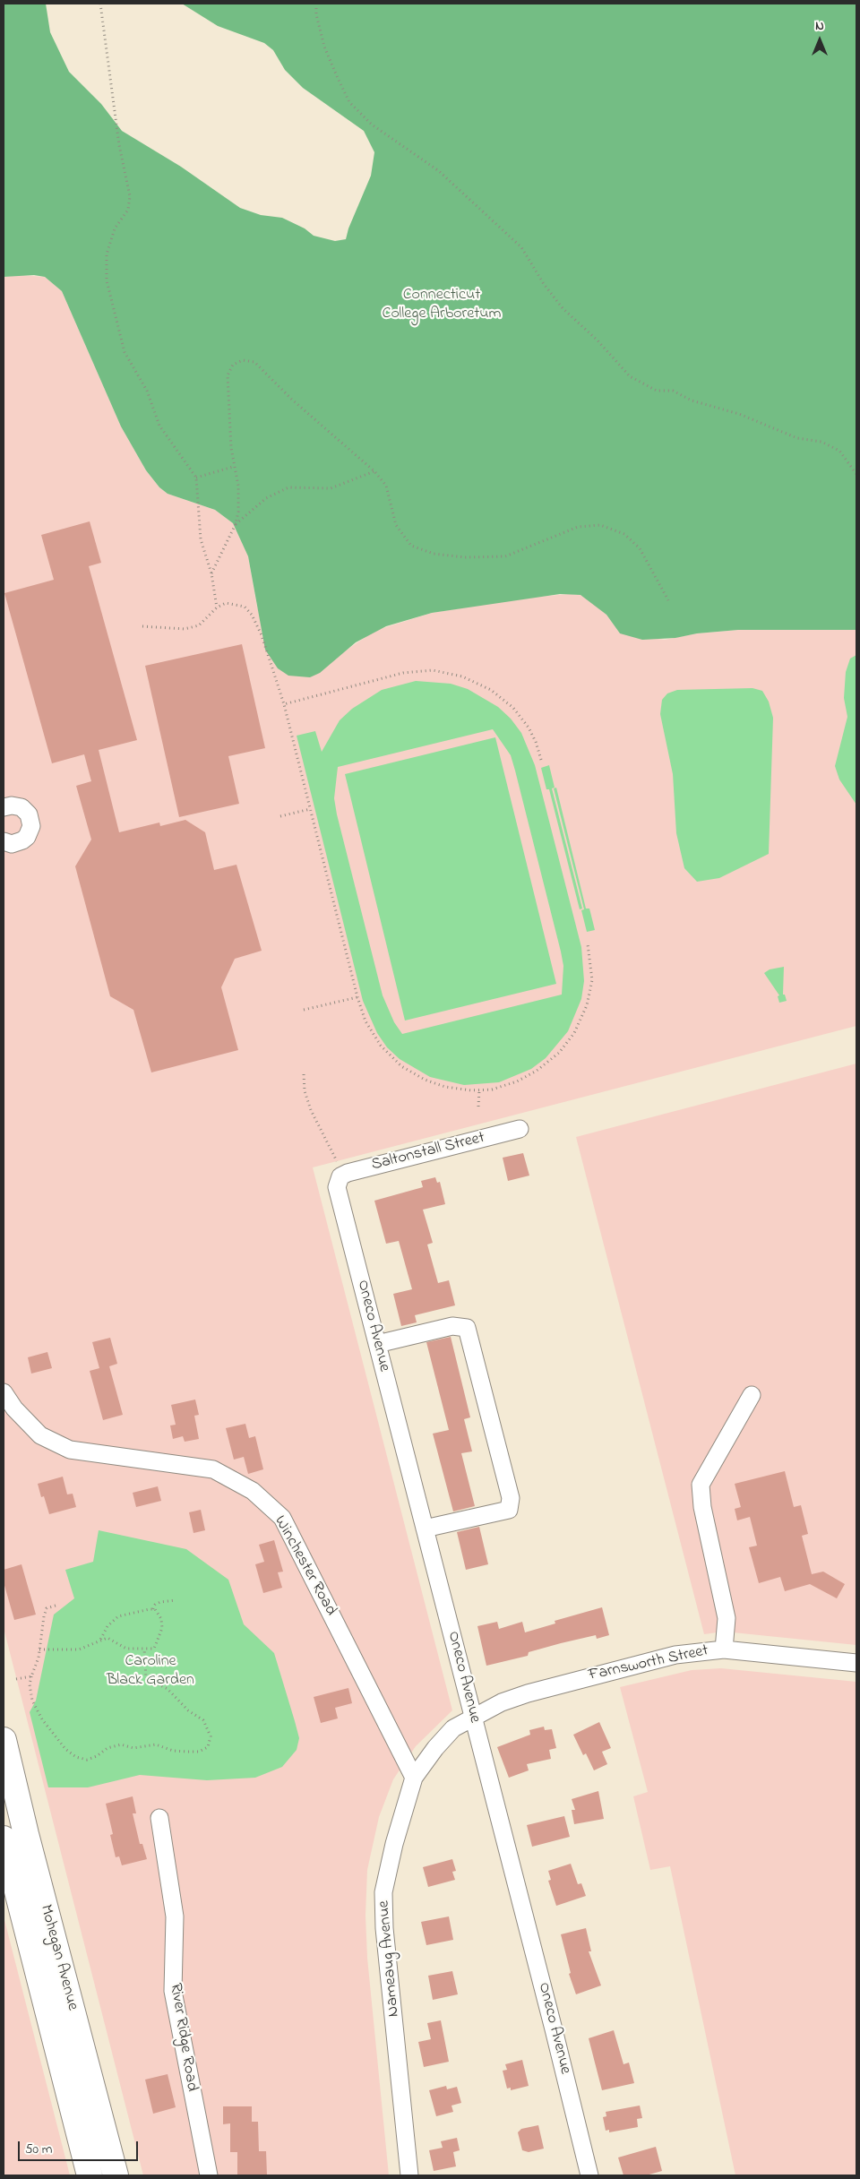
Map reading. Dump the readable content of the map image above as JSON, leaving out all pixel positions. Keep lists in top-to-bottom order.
{
  "streets": {
    "highway": ["Mohegan Avenue"],
    "street": [
      "Saltonstall Street",
      "Oneco Avenue",
      "Winchester Road",
      "Farnsworth Street",
      "Nameaug Avenue",
      "River Ridge Road"
    ]
  },
  "crossings": [
    ["Saltonstall Street", "Oneco Avenue"],
    ["Oneco Avenue", "Farnsworth Street"],
    ["Oneco Avenue", "Nameaug Avenue"],
    ["Winchester Road", "Nameaug Avenue"],
    ["Farnsworth Street", "Nameaug Avenue"]
  ],
  "parks": ["Connecticut College Arboretum", "Caroline Black Garden"],
  "scale_bar": "50 m",
  "north": "top"
}
